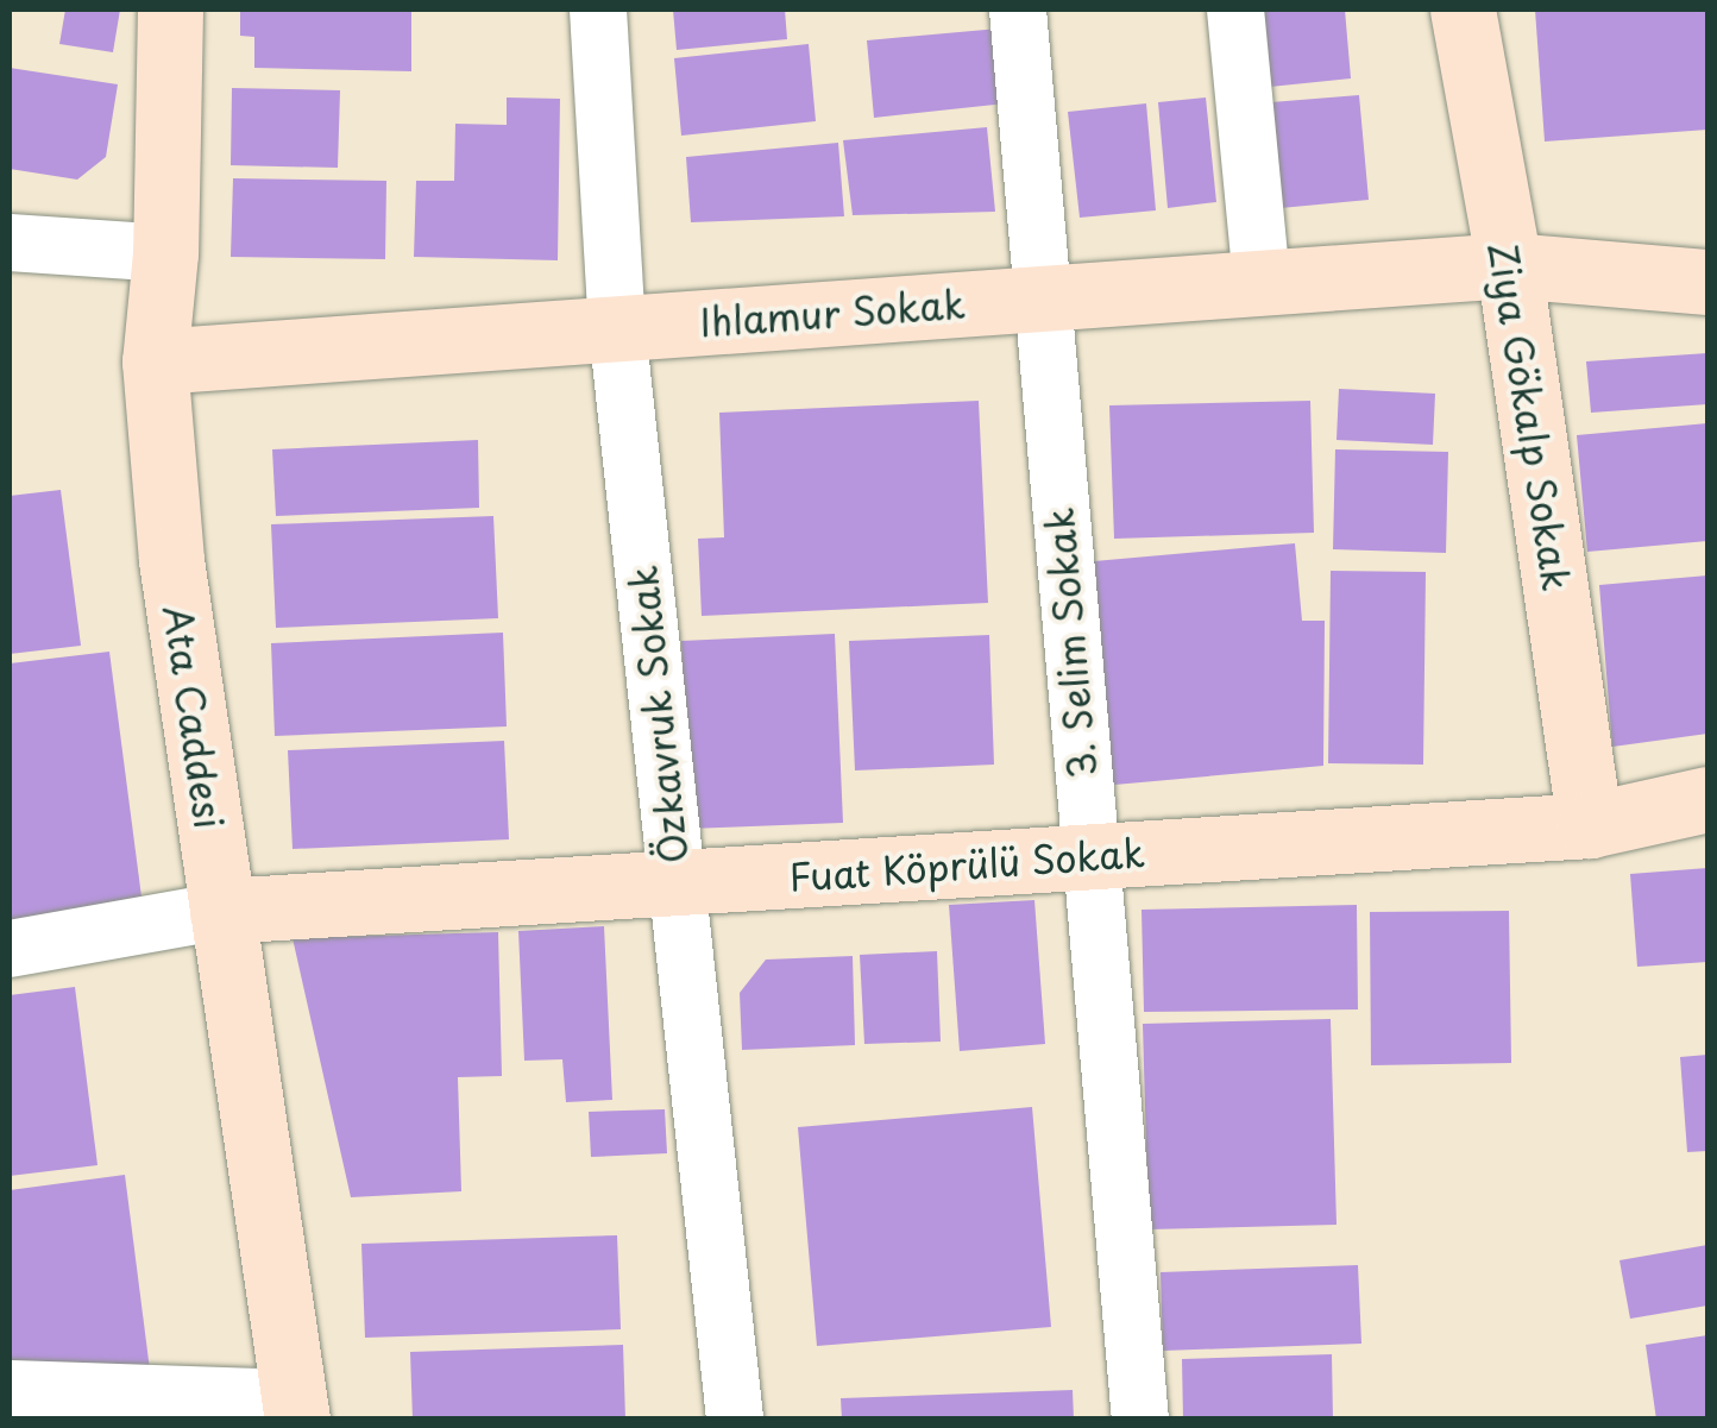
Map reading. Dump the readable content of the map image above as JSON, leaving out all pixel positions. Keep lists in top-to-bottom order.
{
  "streets": {
    "main road": [
      "Ihlamur Sokak",
      "Ziya Gökalp Sokak",
      "Ata Caddesi",
      "Fuat Köprülü Sokak"
    ],
    "street": ["3. Selim Sokak", "Özkavruk Sokak"]
  },
  "crossings": [
    ["Ihlamur Sokak", "Ziya Gökalp Sokak"],
    ["Ihlamur Sokak", "3. Selim Sokak"],
    ["Ihlamur Sokak", "Özkavruk Sokak"],
    ["Ihlamur Sokak", "Ata Caddesi"],
    ["Ziya Gökalp Sokak", "Fuat Köprülü Sokak"],
    ["3. Selim Sokak", "Fuat Köprülü Sokak"],
    ["Özkavruk Sokak", "Fuat Köprülü Sokak"],
    ["Ata Caddesi", "Fuat Köprülü Sokak"]
  ]
}
